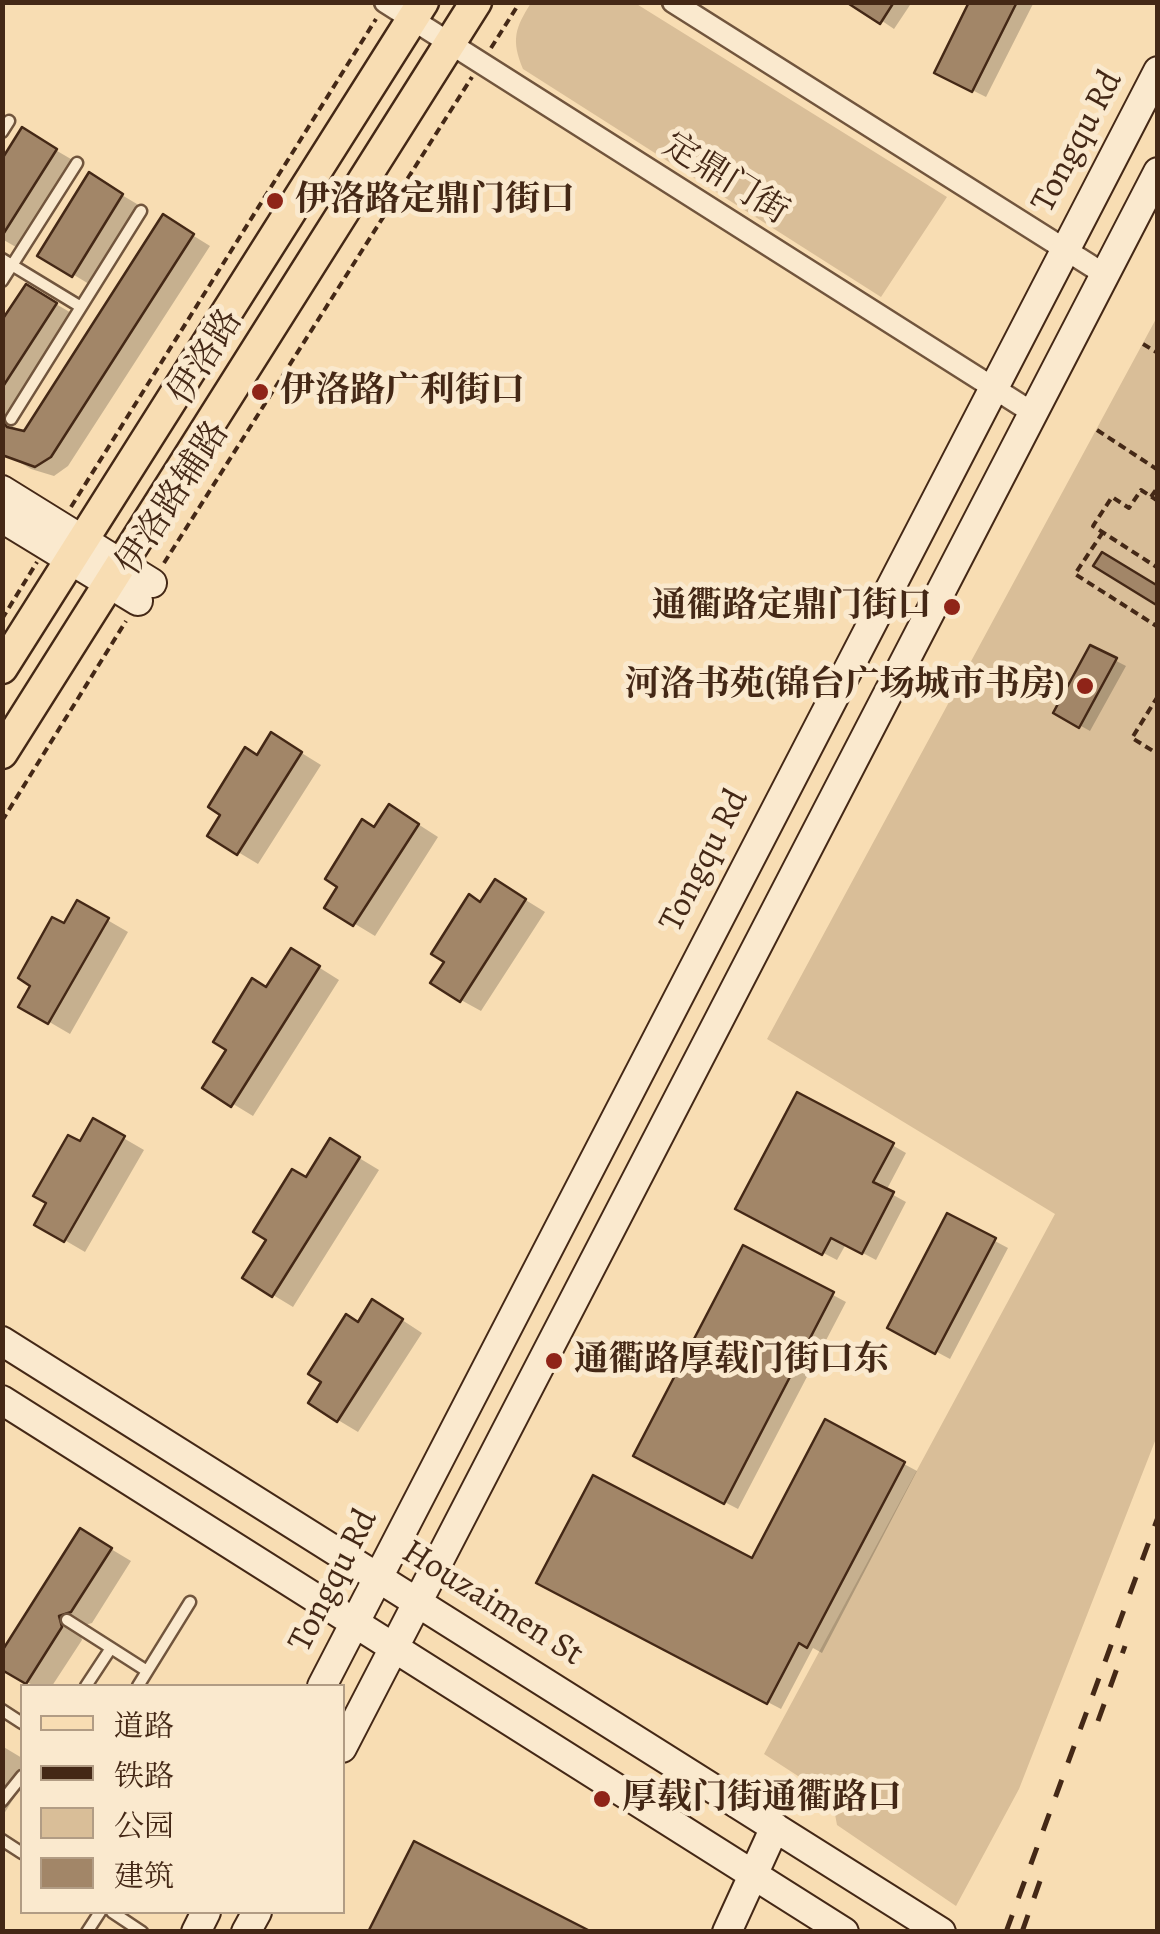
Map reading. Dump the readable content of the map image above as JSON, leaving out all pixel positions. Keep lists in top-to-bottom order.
{
  "streets": {
    "main road": ["伊洛路"],
    "street": ["Tongqu Rd", "定鼎门街", "Houzaimen St"],
    "path": ["伊洛路辅路"]
  },
  "crossings": [
    ["Tongqu Rd", "定鼎门街"],
    ["Tongqu Rd", "Houzaimen St"],
    ["定鼎门街", "伊洛路"],
    ["定鼎门街", "伊洛路辅路"]
  ],
  "places": [
    "伊洛路定鼎门街口",
    "伊洛路广利街口",
    "通衢路定鼎门街口",
    "河洛书苑(锦台广场城市书房)",
    "通衢路厚载门街口东",
    "厚载门街通衢路口"
  ],
  "legend": [
    "道路",
    "铁路",
    "公园",
    "建筑"
  ]
}
